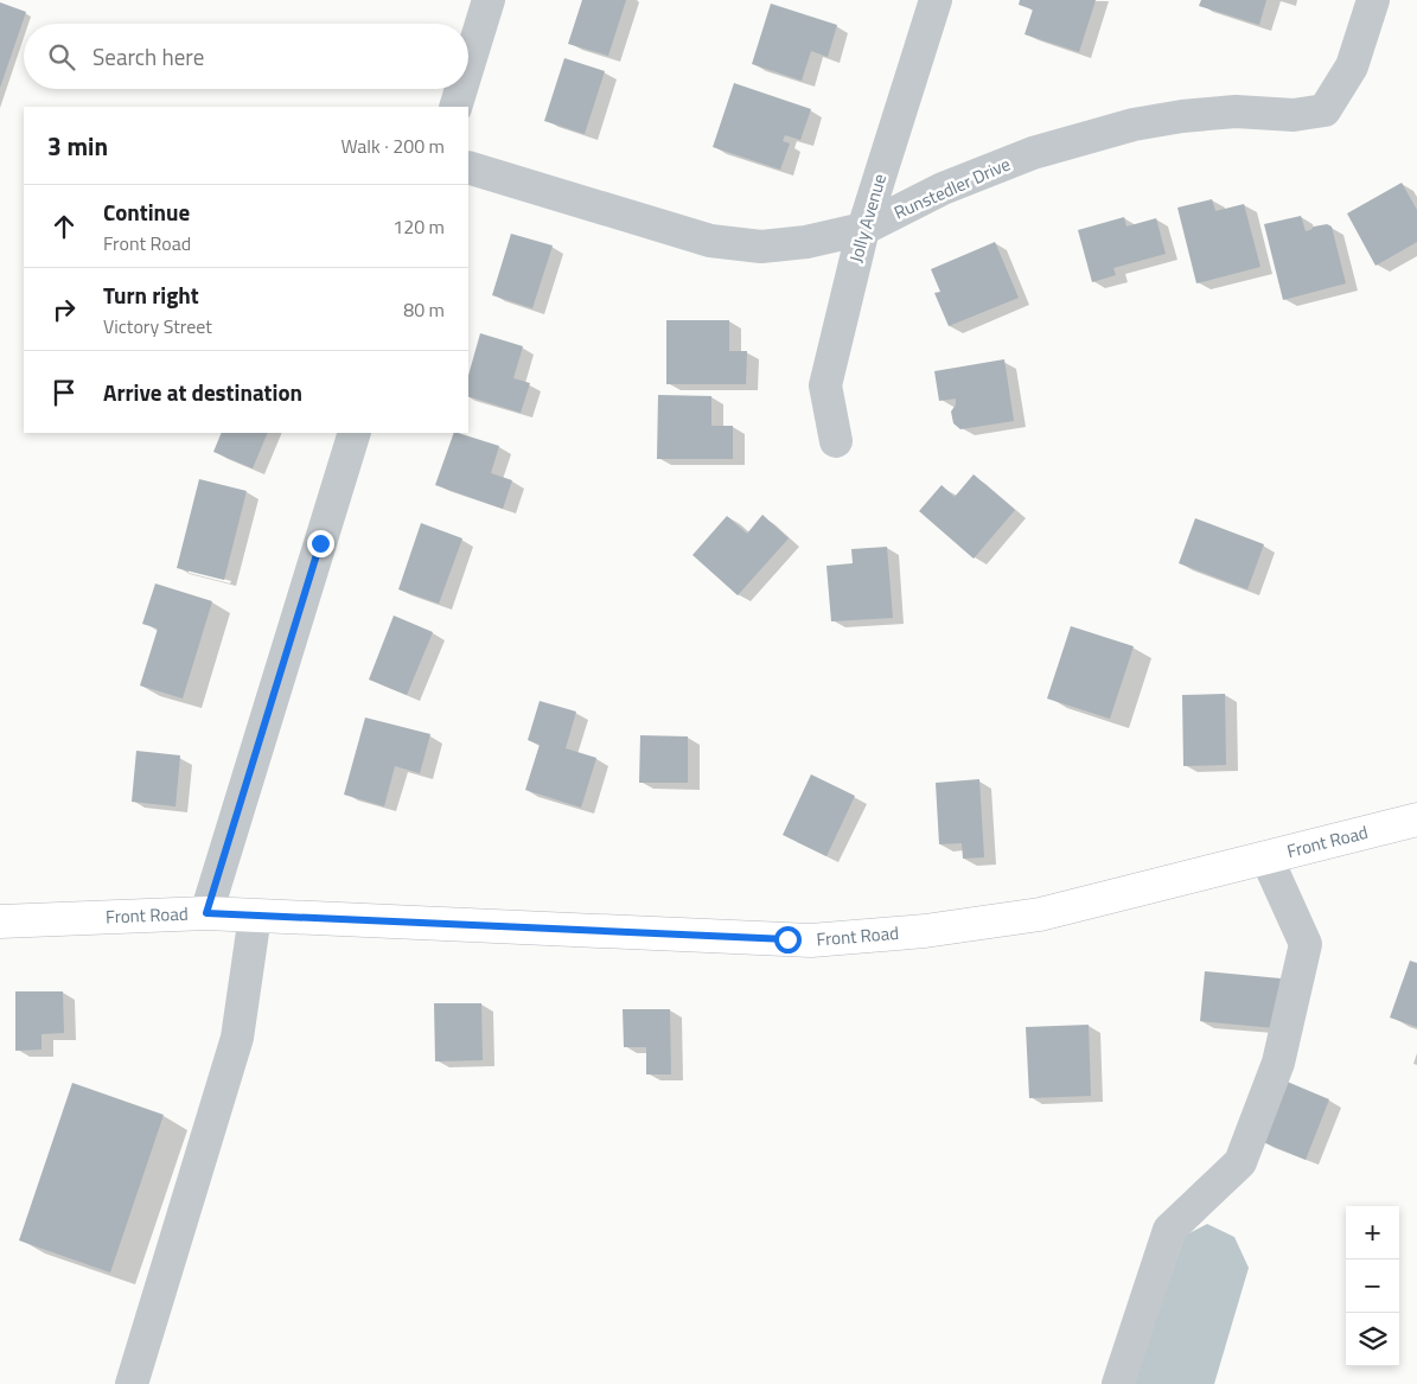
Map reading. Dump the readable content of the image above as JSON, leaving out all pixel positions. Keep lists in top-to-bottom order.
{
  "streets": {
    "main road": ["Front Road"],
    "street": ["Runstedler Drive", "Jolly Avenue"]
  },
  "crossings": [
    ["Runstedler Drive", "Jolly Avenue"]
  ],
  "page": {
    "search": "Search here",
    "heading": ["3 min", "Walk · 200 m"],
    "list": [
      ["Continue", "Front Road", "120 m"],
      ["Turn right", "Victory Street", "80 m"],
      "Arrive at destination"
    ],
    "map_buttons": ["+", "−"]
  }
}
